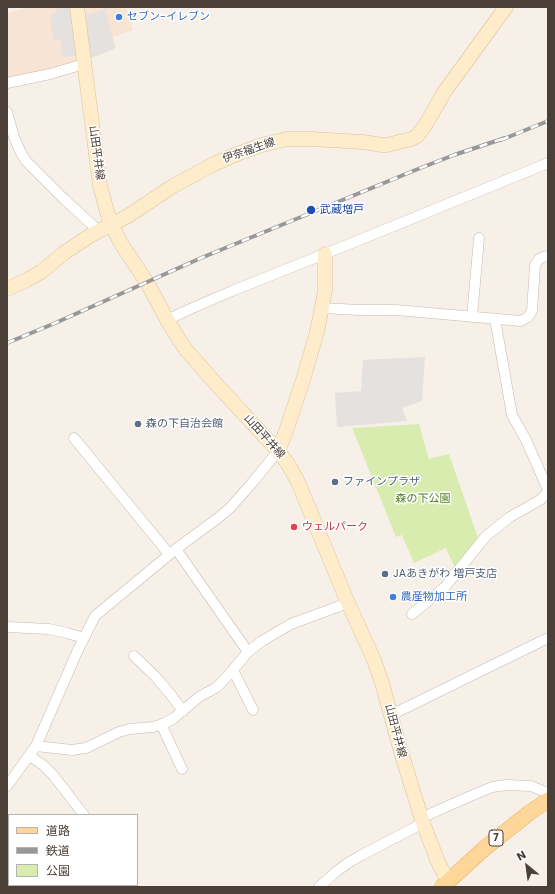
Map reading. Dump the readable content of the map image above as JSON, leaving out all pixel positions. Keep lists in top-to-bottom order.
{
  "streets": {
    "main road": ["伊奈福生線", "山田平井線", "7"]
  },
  "crossings": [
    ["伊奈福生線", "山田平井線"],
    ["山田平井線", "7"]
  ],
  "parks": ["森の下公園"],
  "places": [
    "セブン-イレブン",
    "武蔵増戸",
    "森の下自治会館",
    "ファインプラザ",
    "ウェルパーク",
    "JAあきがわ 増戸支店",
    "農産物加工所"
  ],
  "legend": ["道路", "鉄道", "公園"],
  "north": "top left"
}
